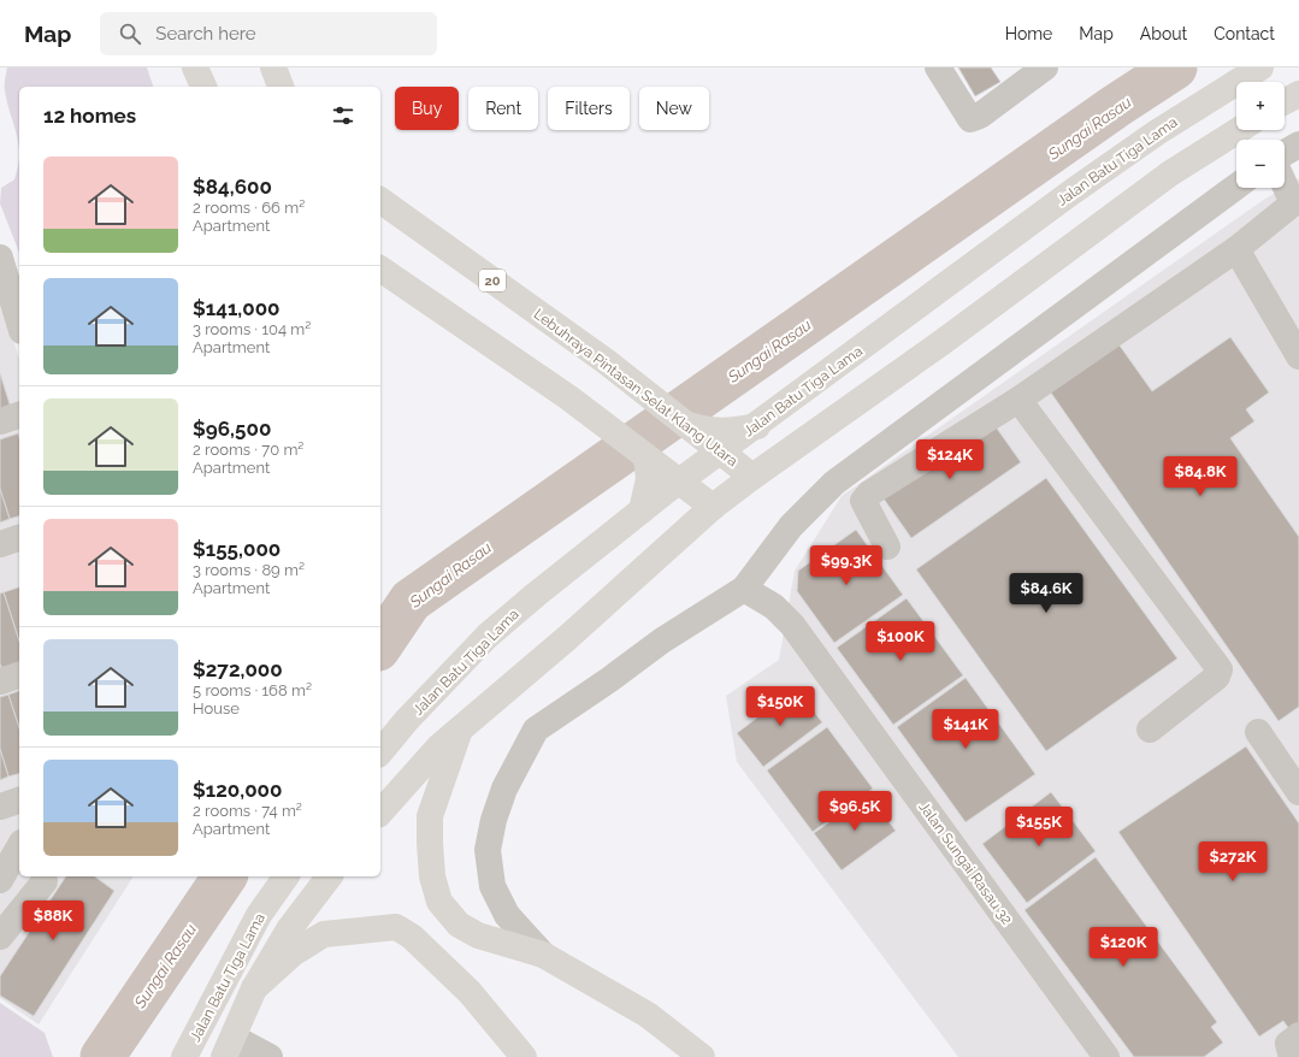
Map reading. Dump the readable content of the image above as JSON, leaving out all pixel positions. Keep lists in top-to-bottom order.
{
  "streets": {
    "main road": ["Jalan Batu Tiga Lama", "20", "Lebuhraya Pintasan Selat Klang Utara"],
    "street": ["Jalan Sungai Rasau 32"]
  },
  "crossings": [
    ["Jalan Batu Tiga Lama", "Lebuhraya Pintasan Selat Klang Utara"]
  ],
  "water": ["Sungai Rasau"],
  "page": {
    "header": "Map",
    "search": "Search here",
    "nav": [
      "Home",
      "Map",
      "About",
      "Contact"
    ],
    "map_buttons": ["+", "−"],
    "chip": [
      "Buy",
      "Rent",
      "Filters",
      "New"
    ],
    "heading": "12 homes",
    "list": [
      {
        "name": "$84,600",
        "note": "2 rooms · 66 m² · Apartment"
      },
      {
        "name": "$141,000",
        "note": "3 rooms · 104 m² · Apartment"
      },
      {
        "name": "$96,500",
        "note": "2 rooms · 70 m² · Apartment"
      },
      {
        "name": "$155,000",
        "note": "3 rooms · 89 m² · Apartment"
      },
      {
        "name": "$272,000",
        "note": "5 rooms · 168 m² · House"
      },
      {
        "name": "$120,000",
        "note": "2 rooms · 74 m² · Apartment"
      }
    ],
    "price": [
      "$124K",
      "$84.8K",
      "$99.3K",
      "$84.6K",
      "$100K",
      "$150K",
      "$141K",
      "$96.5K",
      "$155K",
      "$272K",
      "$88K",
      "$120K"
    ]
  }
}
